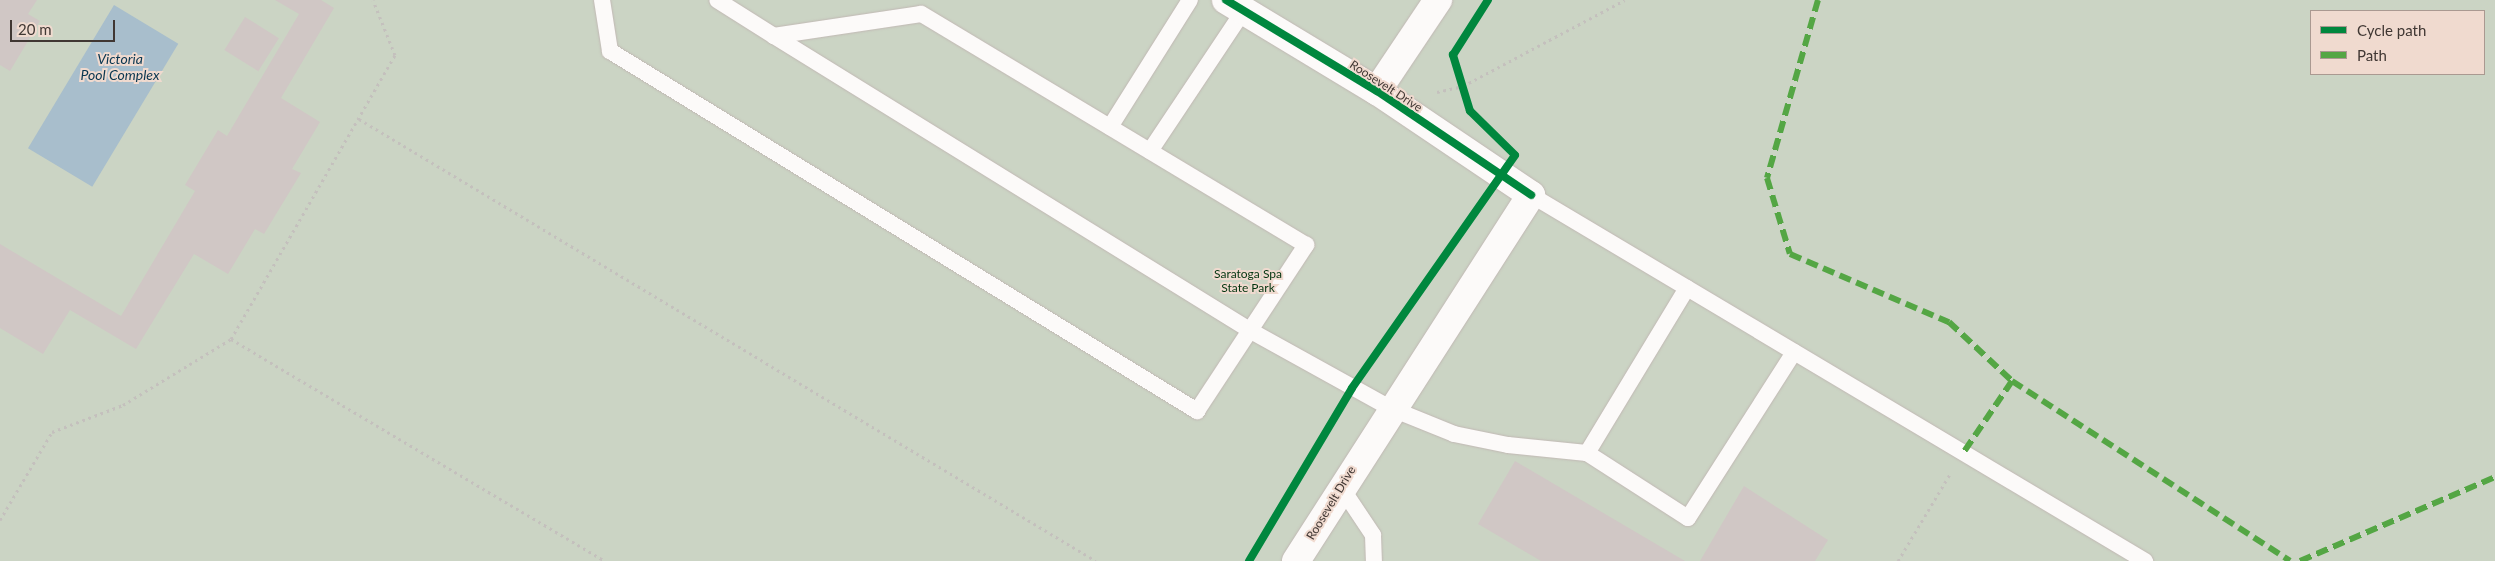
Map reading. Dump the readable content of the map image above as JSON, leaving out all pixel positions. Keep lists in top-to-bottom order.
{
  "streets": {
    "street": ["Roosevelt Drive"]
  },
  "water": ["Victoria Pool Complex"],
  "parks": ["Saratoga Spa State Park"],
  "legend": ["Cycle path", "Path"],
  "scale_bar": "20 m"
}
